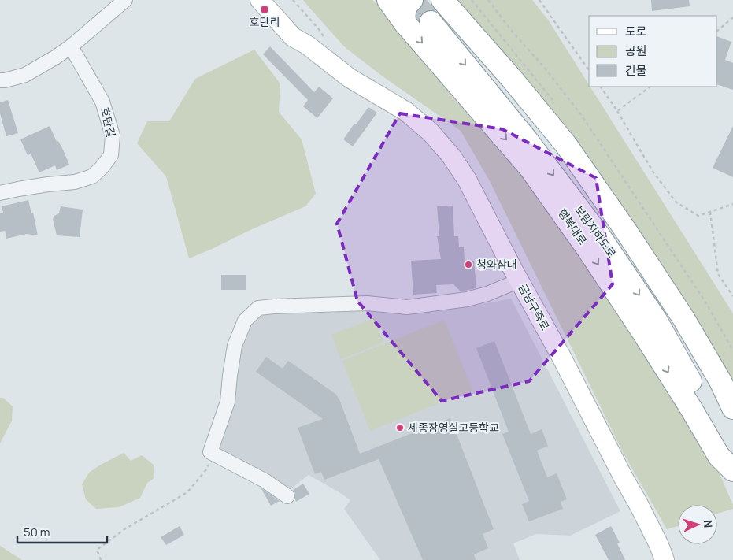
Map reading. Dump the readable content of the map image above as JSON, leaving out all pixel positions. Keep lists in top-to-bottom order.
{
  "streets": {
    "highway": ["행복대로", "보람지하도로"],
    "main road": ["금남구즉로"],
    "street": ["호탄길"]
  },
  "places": {
    "transit": ["호탄리"],
    "other": ["청와삼대", "세종장영실고등학교"]
  },
  "legend": ["도로", "공원", "건물"],
  "scale_bar": "50 m",
  "north": "right"
}
